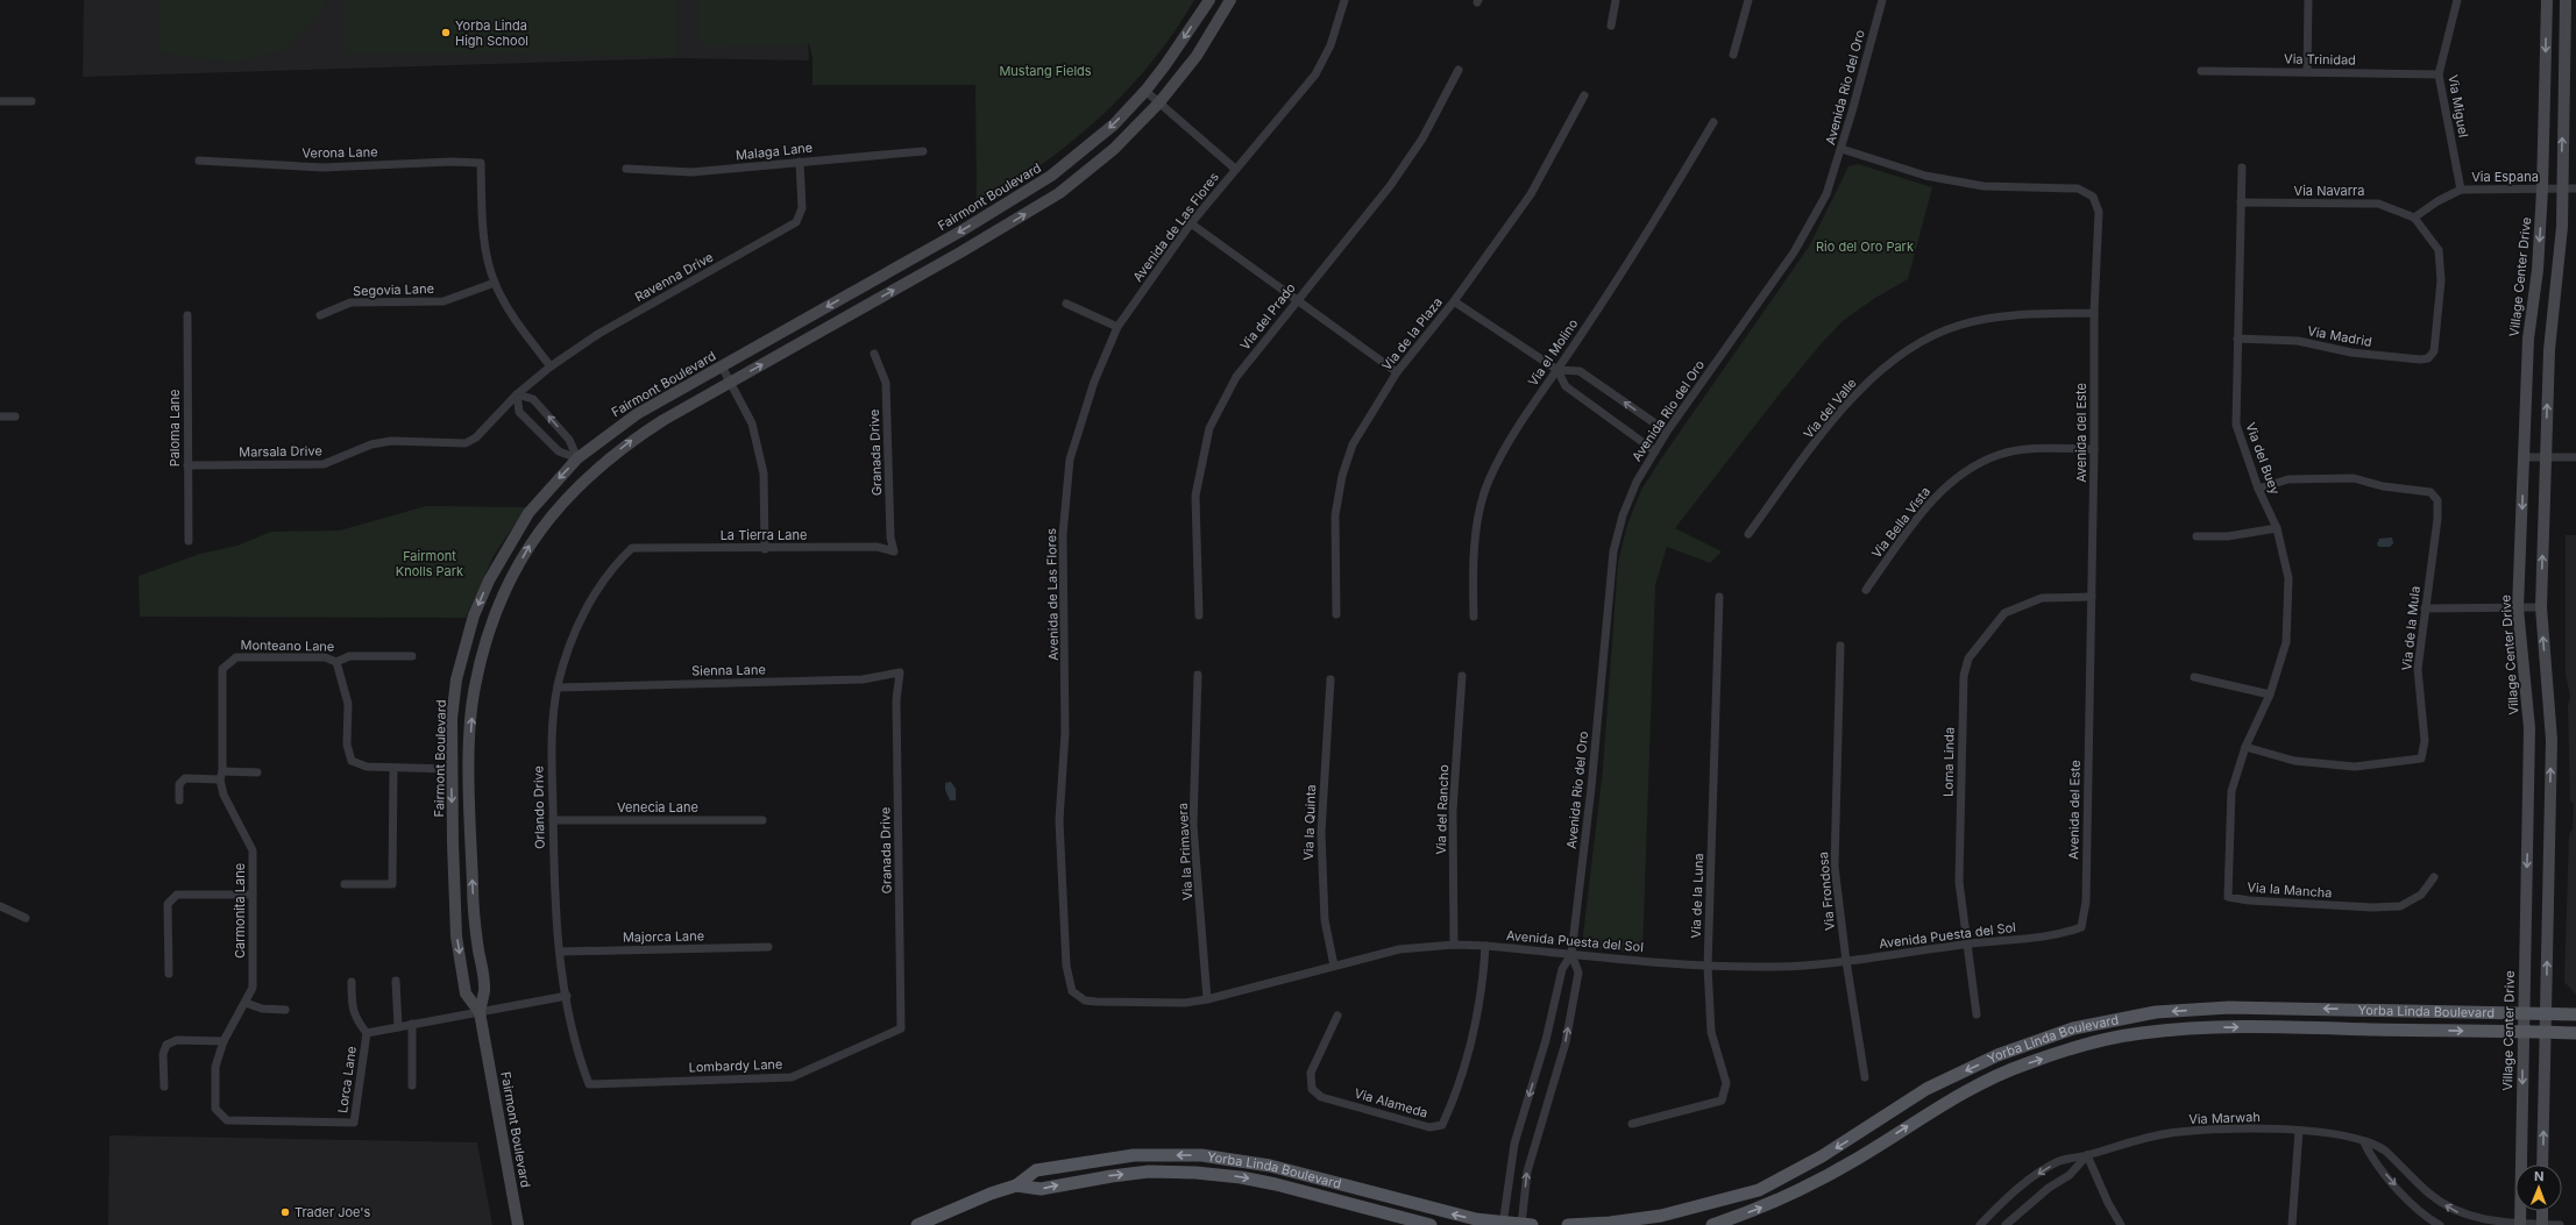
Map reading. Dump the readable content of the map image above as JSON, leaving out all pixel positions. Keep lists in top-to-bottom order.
{
  "streets": {
    "main road": ["Fairmont Boulevard", "Village Center Drive", "Yorba Linda Boulevard"],
    "street": [
      "Via Trinidad",
      "Avenida Rio del Oro",
      "Via Miguel",
      "Malaga Lane",
      "Verona Lane",
      "Via Espana",
      "Via Navarra",
      "Avenida de Las Flores",
      "Ravenna Drive",
      "Segovia Lane",
      "Via del Prado",
      "Via de la Plaza",
      "Via Madrid",
      "Via el Molino",
      "Via del Valle",
      "Paloma Lane",
      "Avenida del Este",
      "Marsala Drive",
      "Granada Drive",
      "Via del Buey",
      "Via Bella Vista",
      "La Tierra Lane",
      "Via de la Mula",
      "Monteano Lane",
      "Sienna Lane",
      "Loma Linda",
      "Orlando Drive",
      "Venecia Lane",
      "Via del Rancho",
      "Via la Quinta",
      "Via la Primavera",
      "Via la Mancha",
      "Via Frondosa",
      "Via de la Luna",
      "Carmonita Lane",
      "Avenida Puesta del Sol",
      "Majorca Lane",
      "Lombardy Lane",
      "Lorca Lane",
      "Via Alameda",
      "Via Marwah"
    ]
  },
  "crossings": [
    ["Via Trinidad", "Via Miguel"],
    ["Avenida Rio del Oro", "Avenida del Este"],
    ["Avenida Rio del Oro", "Avenida Puesta del Sol"],
    ["Avenida Rio del Oro", "Yorba Linda Boulevard"],
    ["Via Miguel", "Via Espana"],
    ["Malaga Lane", "Ravenna Drive"],
    ["Verona Lane", "Segovia Lane"],
    ["Via Espana", "Via Navarra"],
    ["Via Espana", "Village Center Drive"],
    ["Via Espana", "Via Madrid"],
    ["Via Navarra", "Via Madrid"],
    ["Via Navarra", "Via del Buey"],
    ["Fairmont Boulevard", "Lorca Lane"],
    ["Avenida de Las Flores", "Avenida Puesta del Sol"],
    ["Ravenna Drive", "Marsala Drive"],
    ["Village Center Drive", "Yorba Linda Boulevard"],
    ["Village Center Drive", "Via Marwah"],
    ["Via Madrid", "Via del Buey"],
    ["Via del Valle", "Avenida del Este"],
    ["Paloma Lane", "Marsala Drive"],
    ["Avenida del Este", "Via Bella Vista"],
    ["Avenida del Este", "Loma Linda"],
    ["Avenida del Este", "Avenida Puesta del Sol"],
    ["Granada Drive", "La Tierra Lane"],
    ["Granada Drive", "Sienna Lane"],
    ["Granada Drive", "Lombardy Lane"],
    ["Via del Buey", "Via de la Mula"],
    ["Via del Buey", "Via la Mancha"],
    ["La Tierra Lane", "Orlando Drive"],
    ["Via de la Mula", "Via la Mancha"],
    ["Monteano Lane", "Carmonita Lane"],
    ["Sienna Lane", "Orlando Drive"],
    ["Loma Linda", "Avenida Puesta del Sol"],
    ["Orlando Drive", "Venecia Lane"],
    ["Orlando Drive", "Majorca Lane"],
    ["Orlando Drive", "Lombardy Lane"],
    ["Orlando Drive", "Lorca Lane"],
    ["Via del Rancho", "Avenida Puesta del Sol"],
    ["Via la Quinta", "Avenida Puesta del Sol"],
    ["Via la Primavera", "Avenida Puesta del Sol"],
    ["Via Frondosa", "Avenida Puesta del Sol"],
    ["Via de la Luna", "Avenida Puesta del Sol"],
    ["Carmonita Lane", "Lorca Lane"],
    ["Avenida Puesta del Sol", "Via Alameda"]
  ],
  "one_way": ["Via Marwah"],
  "parks": ["Mustang Fields", "Rio del Oro Park", "Fairmont Knolls Park"],
  "places": ["Yorba Linda High School", "Trader Joe's"],
  "north": "top"
}
